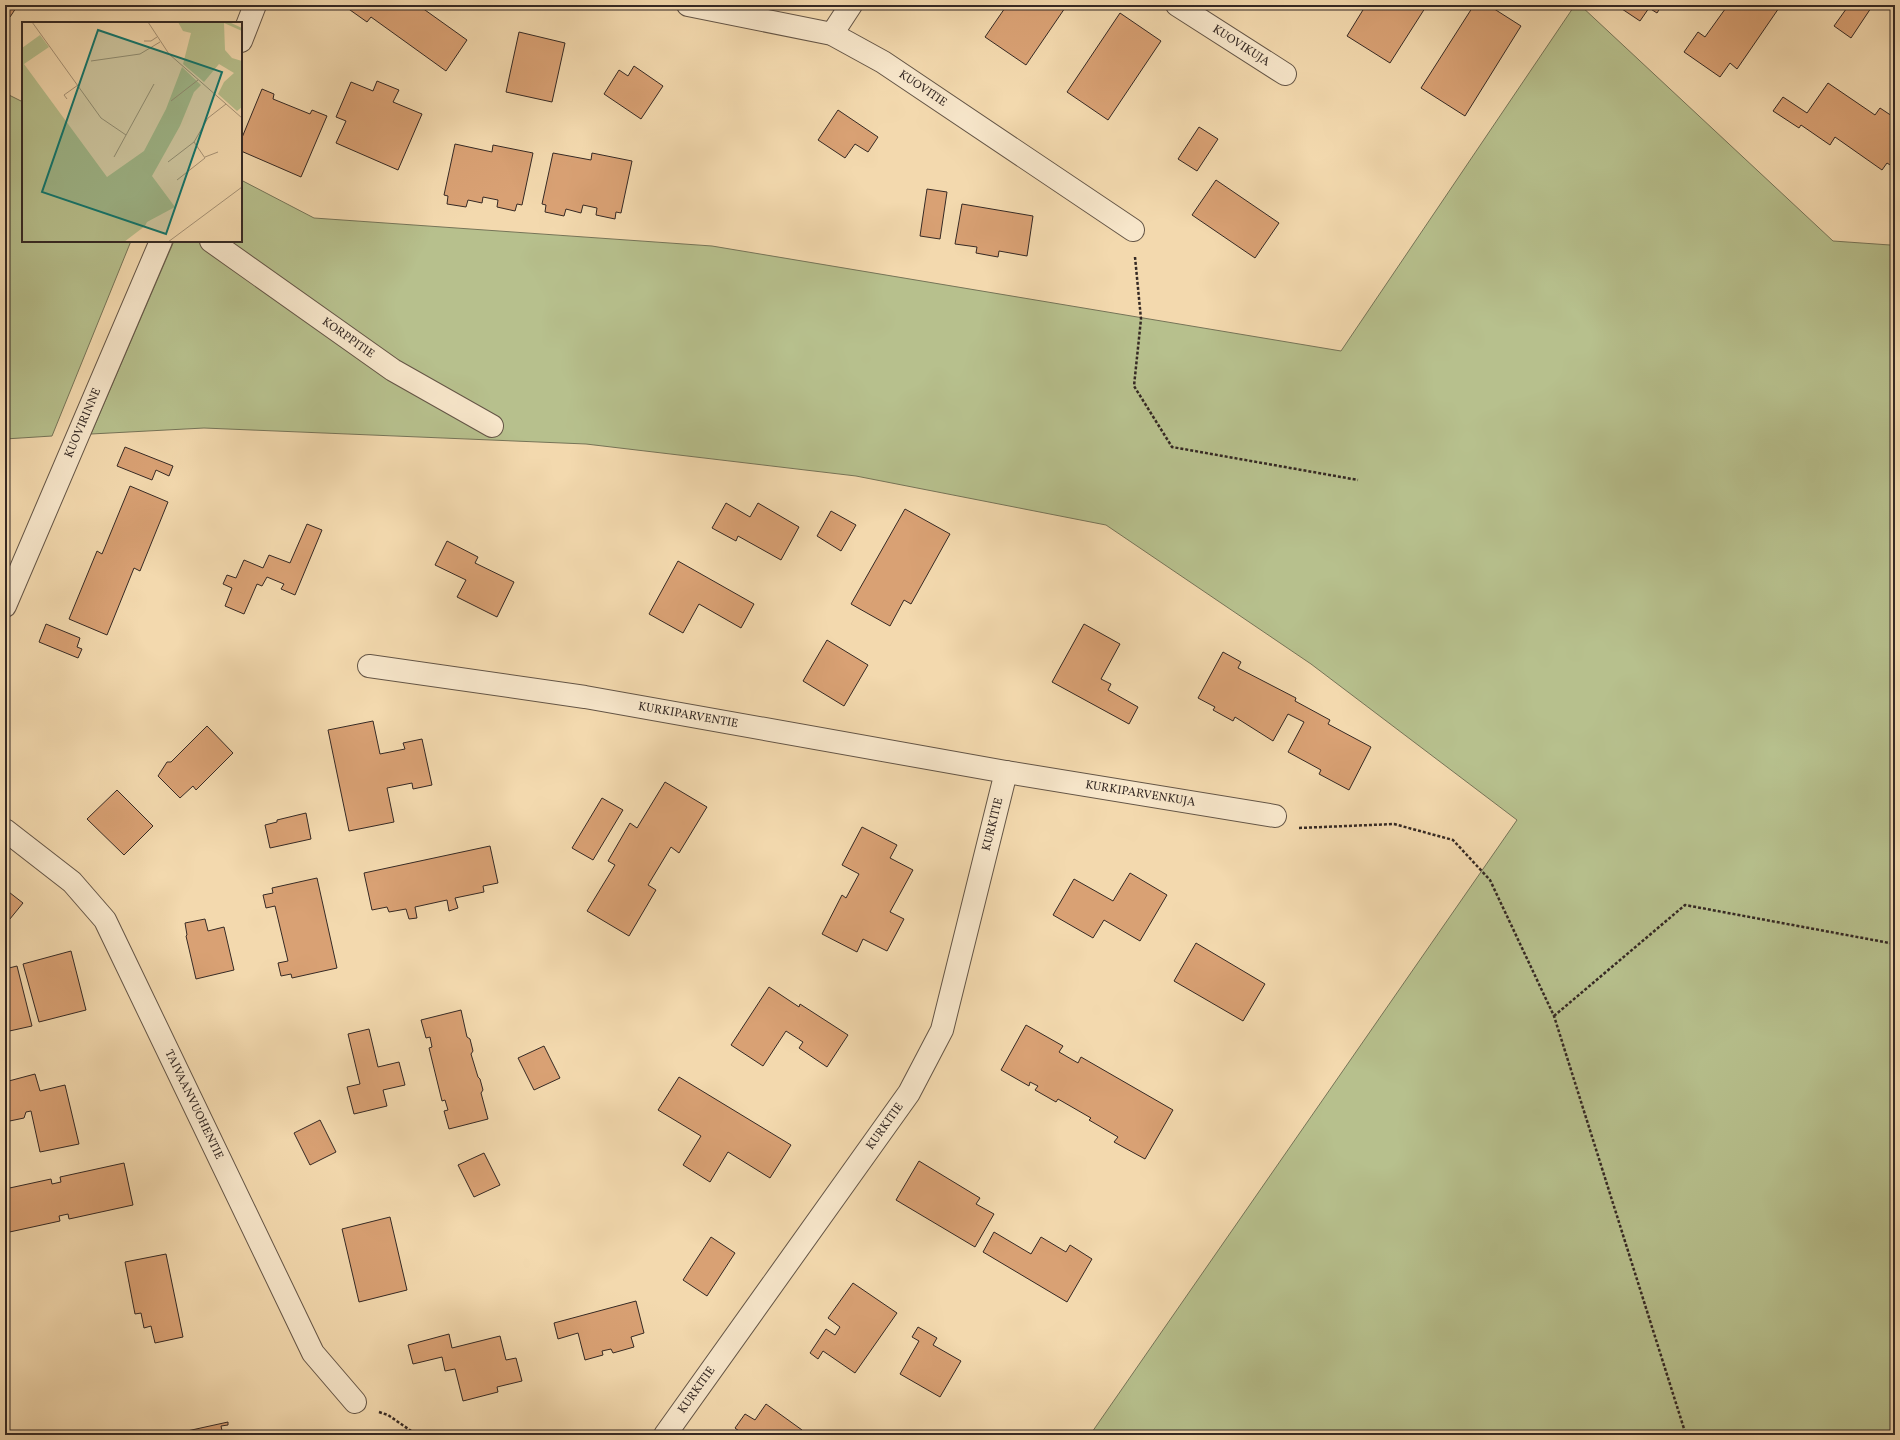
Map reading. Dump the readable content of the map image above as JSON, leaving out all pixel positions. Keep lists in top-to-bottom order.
{
  "streets": {
    "street": [
      "KUOVIKUJA",
      "KUOVITIE",
      "KORPPITIE",
      "KUOVIRINNE",
      "KURKIPARVENTIE",
      "KURKIPARVENKUJA",
      "KURKITIE",
      "TAIVAANVUOHENTIE"
    ]
  },
  "crossings": [
    ["KURKIPARVENTIE", "KURKIPARVENKUJA"],
    ["KURKIPARVENTIE", "KURKITIE"],
    ["KURKIPARVENKUJA", "KURKITIE"]
  ]
}
